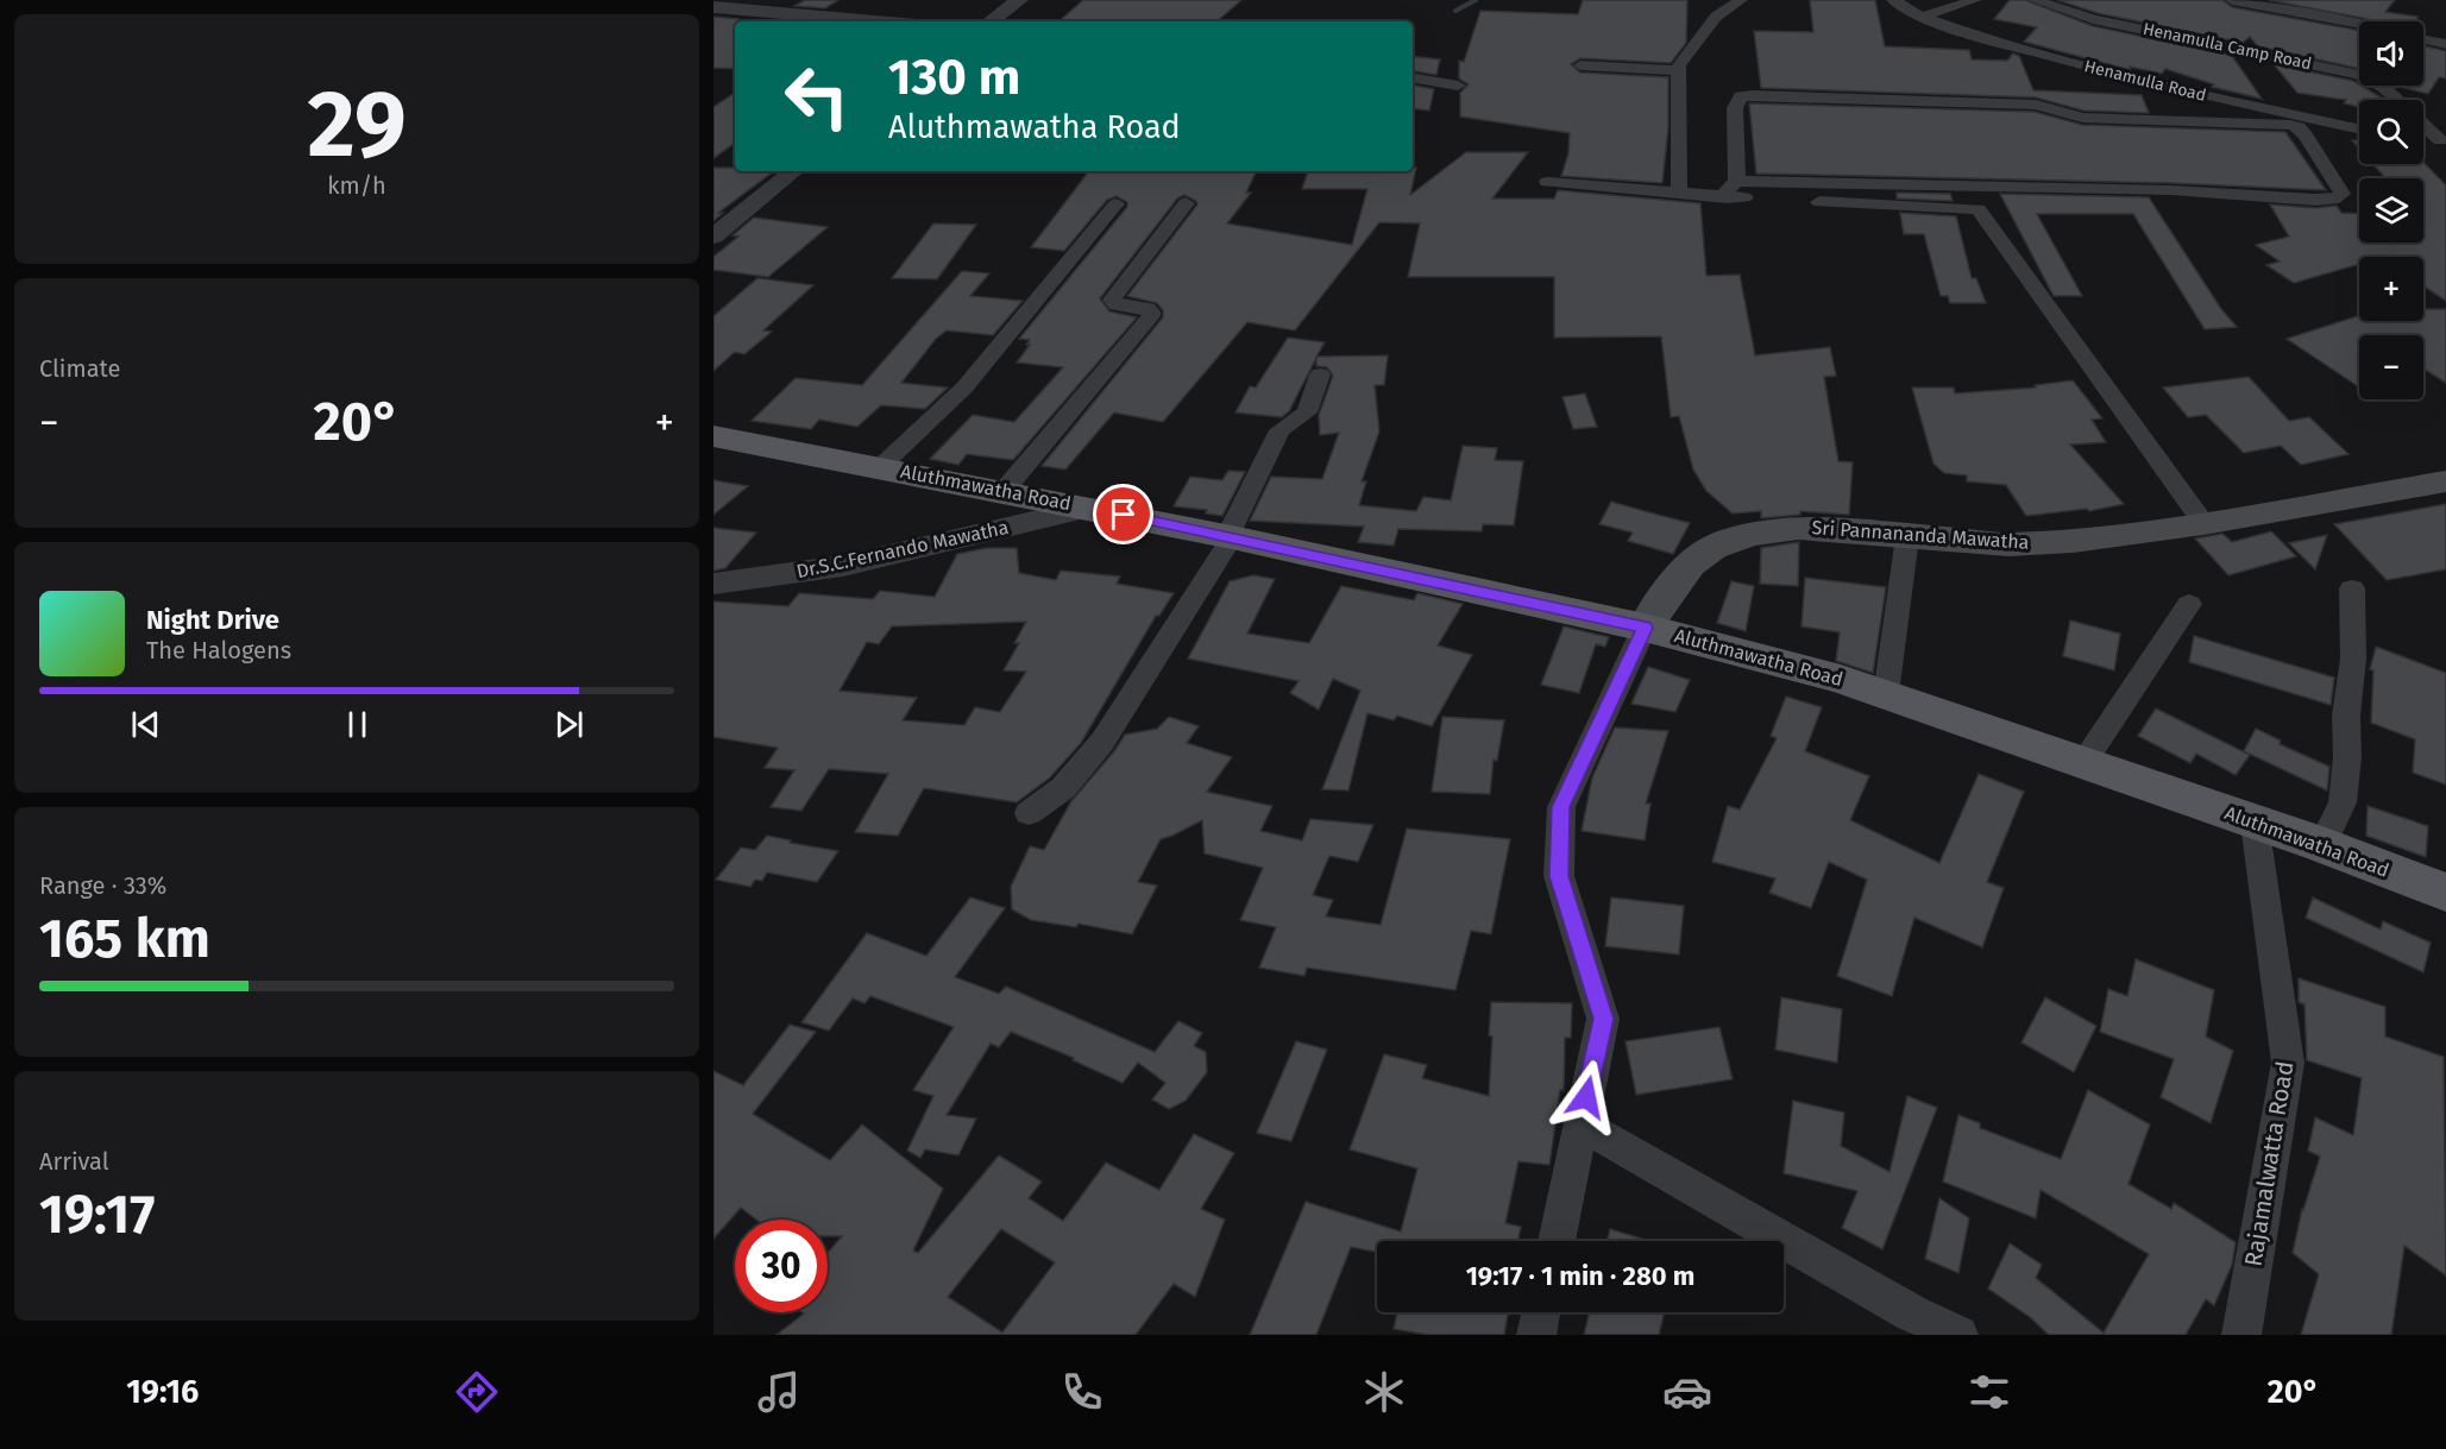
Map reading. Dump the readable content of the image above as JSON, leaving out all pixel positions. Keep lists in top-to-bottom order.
{
  "streets": {
    "main road": ["Aluthmawatha Road", "Sri Pannananda Mawatha"],
    "street": [
      "Henamulla Camp Road",
      "Henamulla Road",
      "Dr.S.C.Fernando Mawatha",
      "Rajamalwatta Road"
    ]
  },
  "crossings": [
    ["Aluthmawatha Road", "Sri Pannananda Mawatha"],
    ["Aluthmawatha Road", "Dr.S.C.Fernando Mawatha"],
    ["Aluthmawatha Road", "Rajamalwatta Road"]
  ],
  "page": {
    "tile": [
      ["29", "km/h"],
      "Climate",
      ["Range · 33%", "165 km"],
      ["Arrival", "19:17"]
    ],
    "map_buttons": ["+", "−"],
    "turn": ["130 m", "Aluthmawatha Road"],
    "heat": ["−", "20°", "+"],
    "song": ["Night Drive", "The Halogens"],
    "limit": "30",
    "trip": "19:17 · 1 min · 280 m",
    "tabs": ["19:16", "20°"]
  }
}
